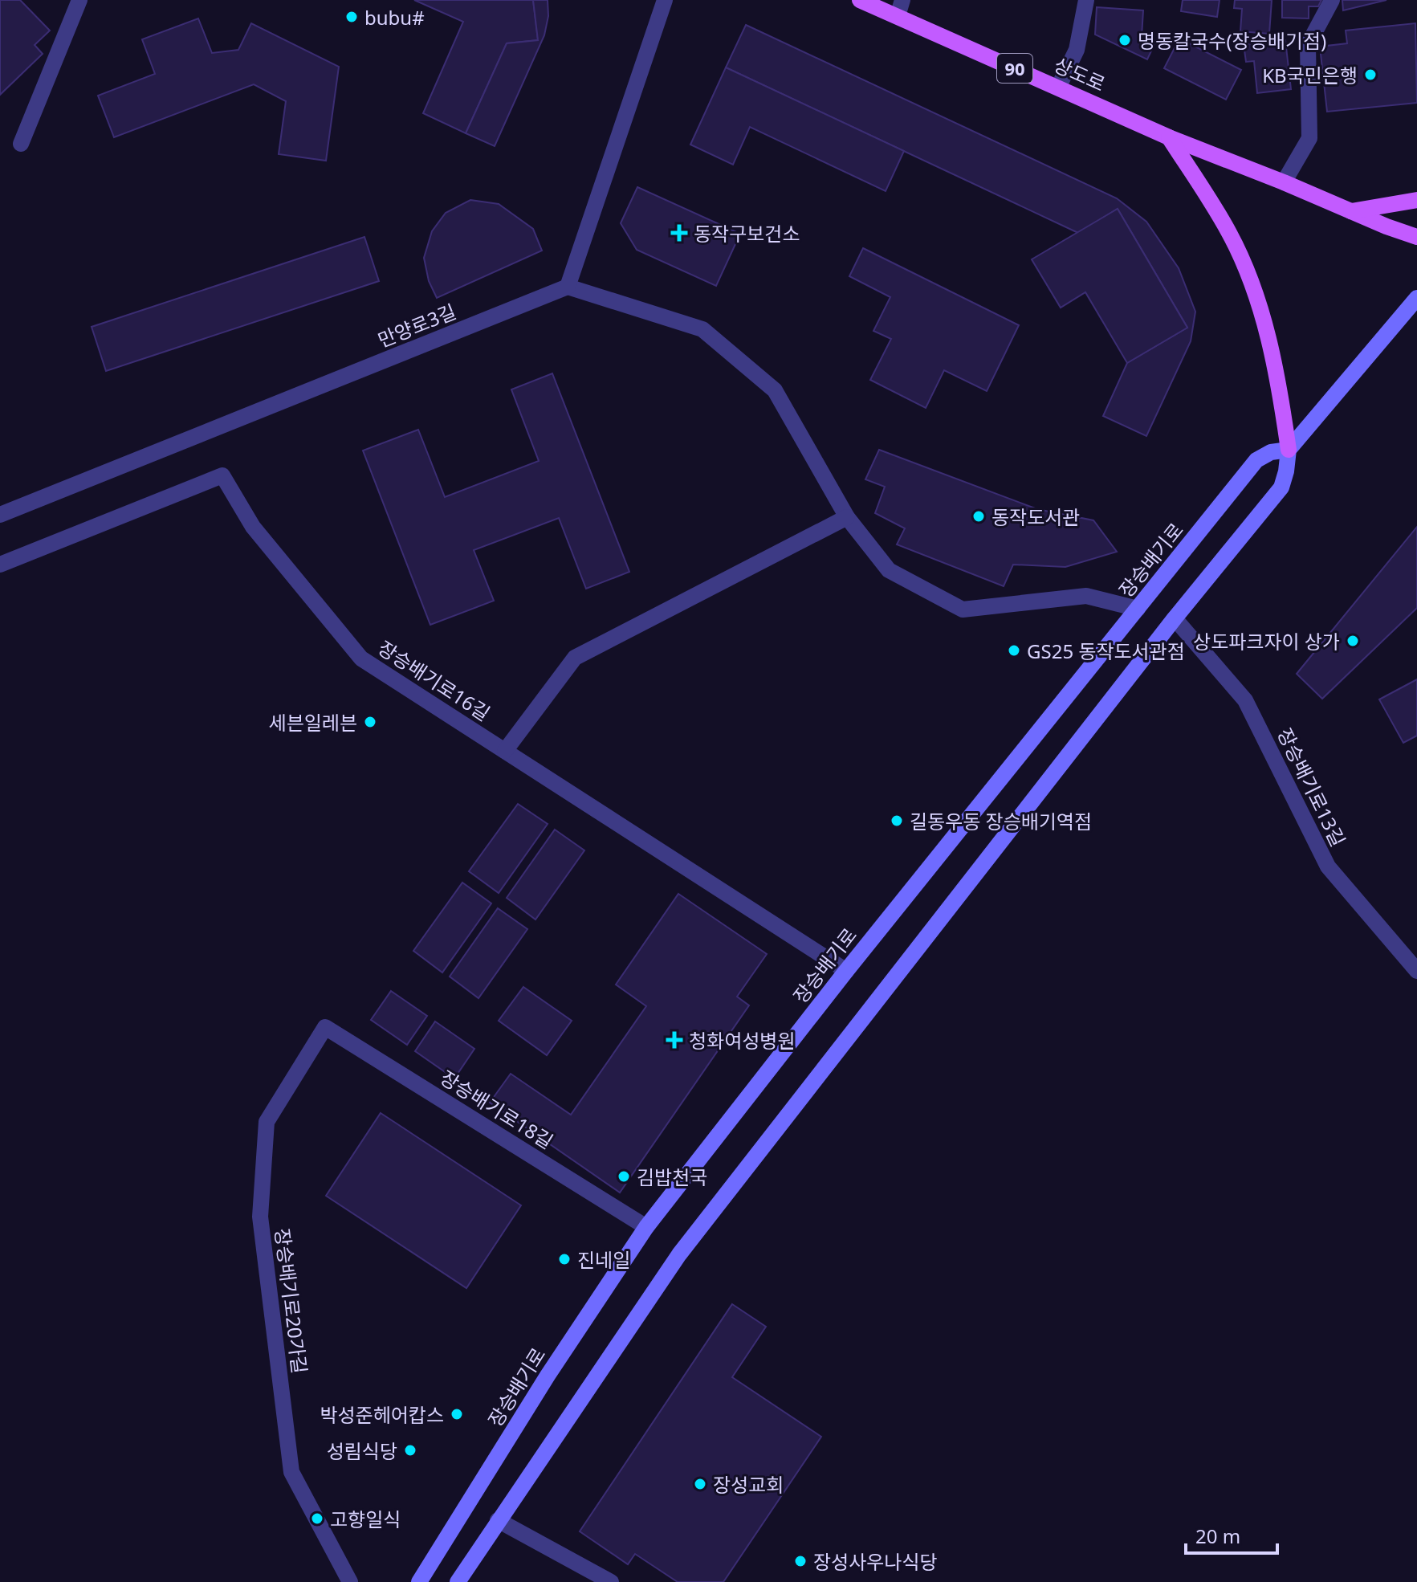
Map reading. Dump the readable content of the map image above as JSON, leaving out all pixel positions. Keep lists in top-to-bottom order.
{
  "streets": {
    "main road": ["90", "상도로"],
    "street": [
      "만양로3길",
      "장승배기로",
      "장승배기로16길",
      "장승배기로13길",
      "장승배기로18길",
      "장승배기로20가길"
    ]
  },
  "crossings": [
    ["장승배기로", "장승배기로16길"],
    ["장승배기로", "장승배기로18길"],
    ["장승배기로18길", "장승배기로20가길"]
  ],
  "places": {
    "other": [
      "bubu#",
      "명동칼국수(장승배기점)",
      "KB국민은행",
      "동작도서관",
      "상도파크자이 상가",
      "GS25 동작도서관점",
      "세븐일레븐",
      "길동우동 장승배기역점",
      "김밥천국",
      "진네일",
      "박성준헤어캅스",
      "성림식당",
      "장성교회",
      "고향일식",
      "장성사우나식당"
    ],
    "health": ["동작구보건소", "청화여성병원"]
  },
  "scale_bar": "20 m"
}
